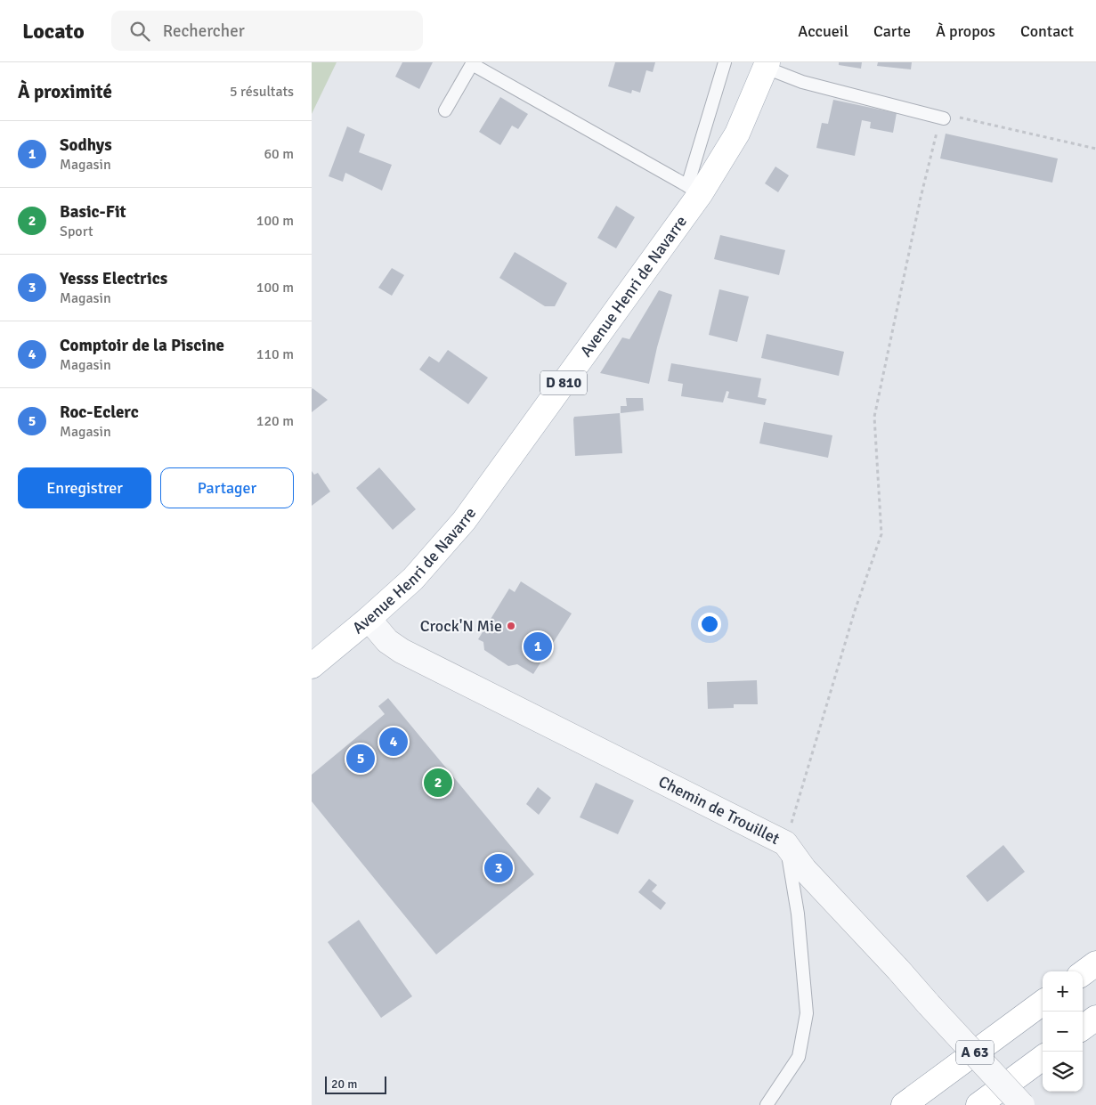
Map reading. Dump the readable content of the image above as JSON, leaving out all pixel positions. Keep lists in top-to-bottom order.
{
  "streets": {
    "main road": ["Avenue Henri de Navarre", "D 810", "A 63"],
    "street": ["Chemin de Trouillet"]
  },
  "crossings": [
    ["Avenue Henri de Navarre", "Chemin de Trouillet"]
  ],
  "places": ["Crock'N Mie"],
  "scale_bar": "20 m",
  "page": {
    "header": "Locato",
    "search": "Rechercher",
    "nav": [
      "Accueil",
      "Carte",
      "À propos",
      "Contact"
    ],
    "heading": ["À proximité", "5 résultats"],
    "list": [
      {
        "mark": "1",
        "name": "Sodhys",
        "note": "Magasin",
        "value": "60 m"
      },
      {
        "mark": "2",
        "name": "Basic-Fit",
        "note": "Sport",
        "value": "100 m"
      },
      {
        "mark": "3",
        "name": "Yesss Electrics",
        "note": "Magasin",
        "value": "100 m"
      },
      {
        "mark": "4",
        "name": "Comptoir de la Piscine",
        "note": "Magasin",
        "value": "110 m"
      },
      {
        "mark": "5",
        "name": "Roc-Eclerc",
        "note": "Magasin",
        "value": "120 m"
      }
    ],
    "buttons": ["Enregistrer", "Partager"],
    "pins": [
      "1",
      "4",
      "5",
      "2",
      "3"
    ],
    "map_buttons": ["+", "−"],
    "scale": "20 m"
  }
}
